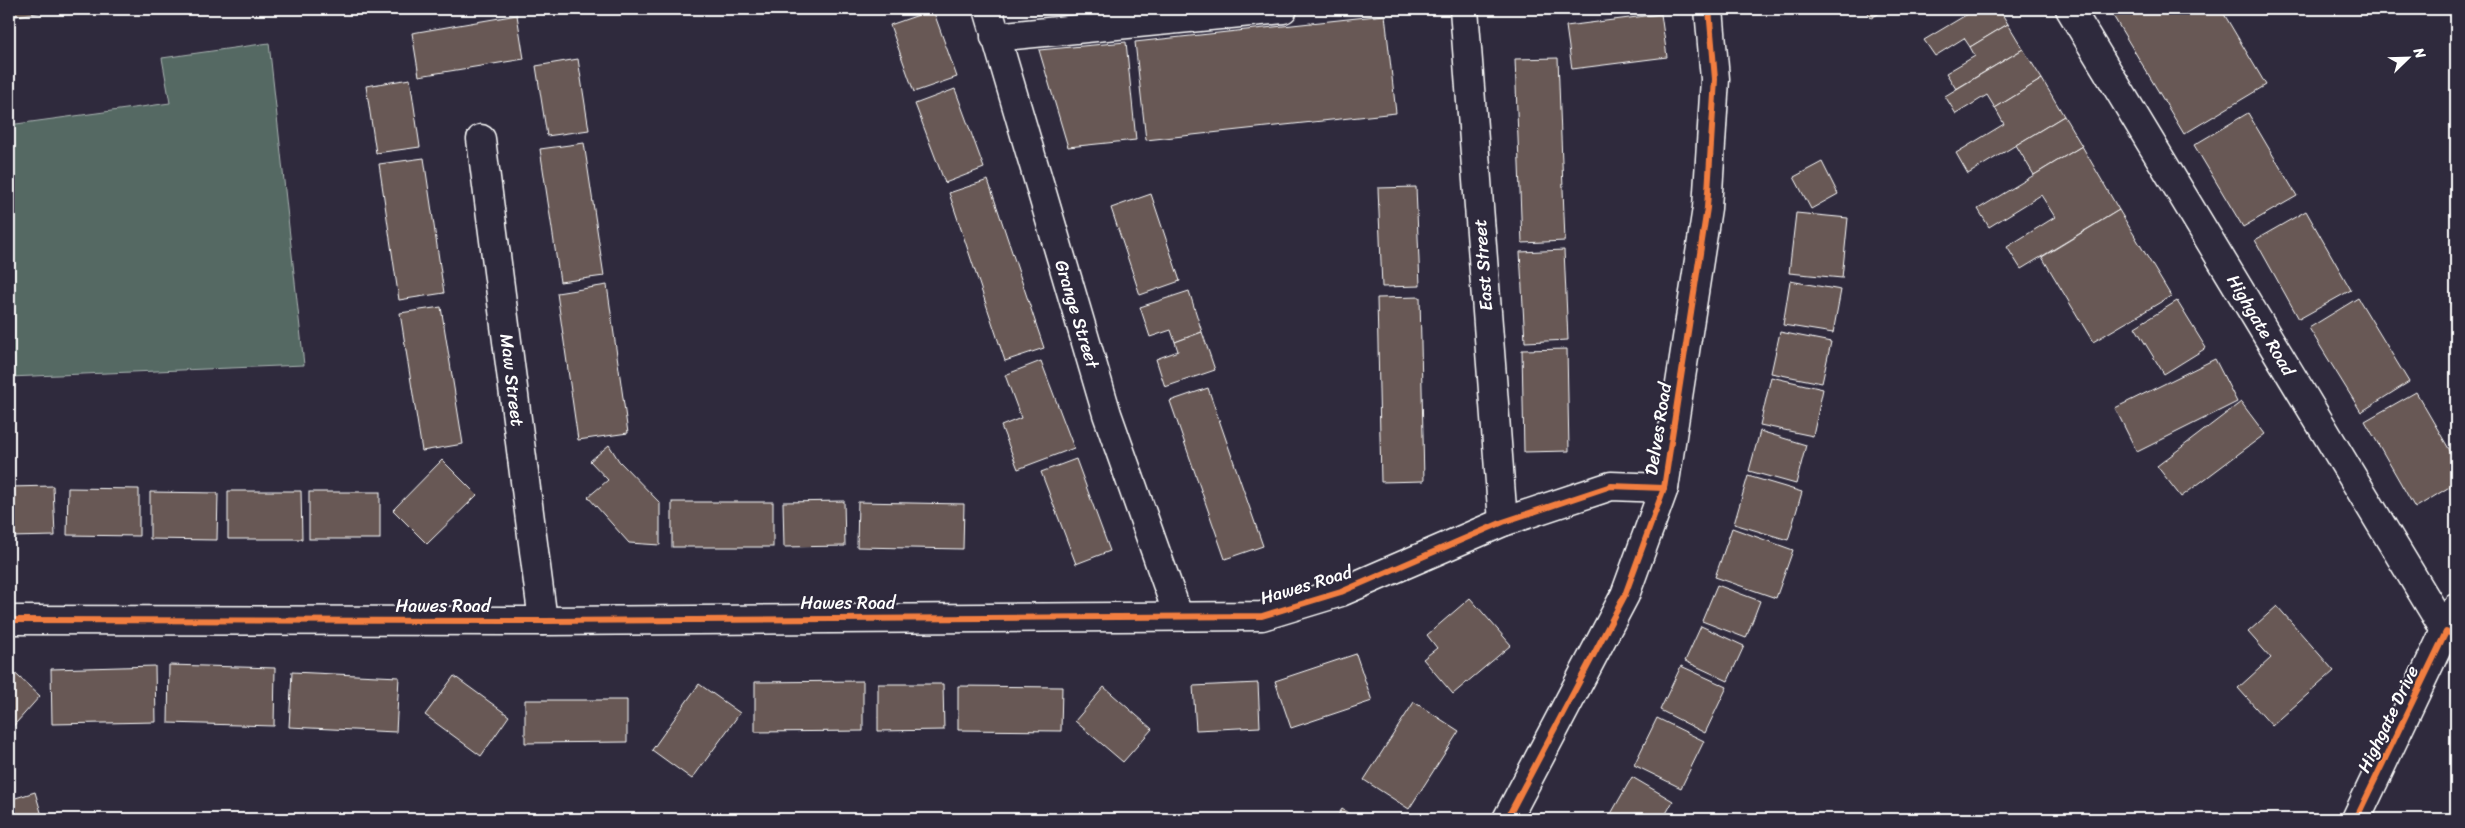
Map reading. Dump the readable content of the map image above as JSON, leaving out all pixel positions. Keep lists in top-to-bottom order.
{
  "streets": {
    "street": [
      "East Street",
      "Grange Street",
      "Highgate Road",
      "Maw Street",
      "Delves Road",
      "Hawes Road",
      "Highgate Drive"
    ]
  },
  "crossings": [
    ["East Street", "Hawes Road"],
    ["Grange Street", "Hawes Road"],
    ["Highgate Road", "Highgate Drive"],
    ["Maw Street", "Hawes Road"],
    ["Delves Road", "Hawes Road"]
  ],
  "north": "top right"
}
